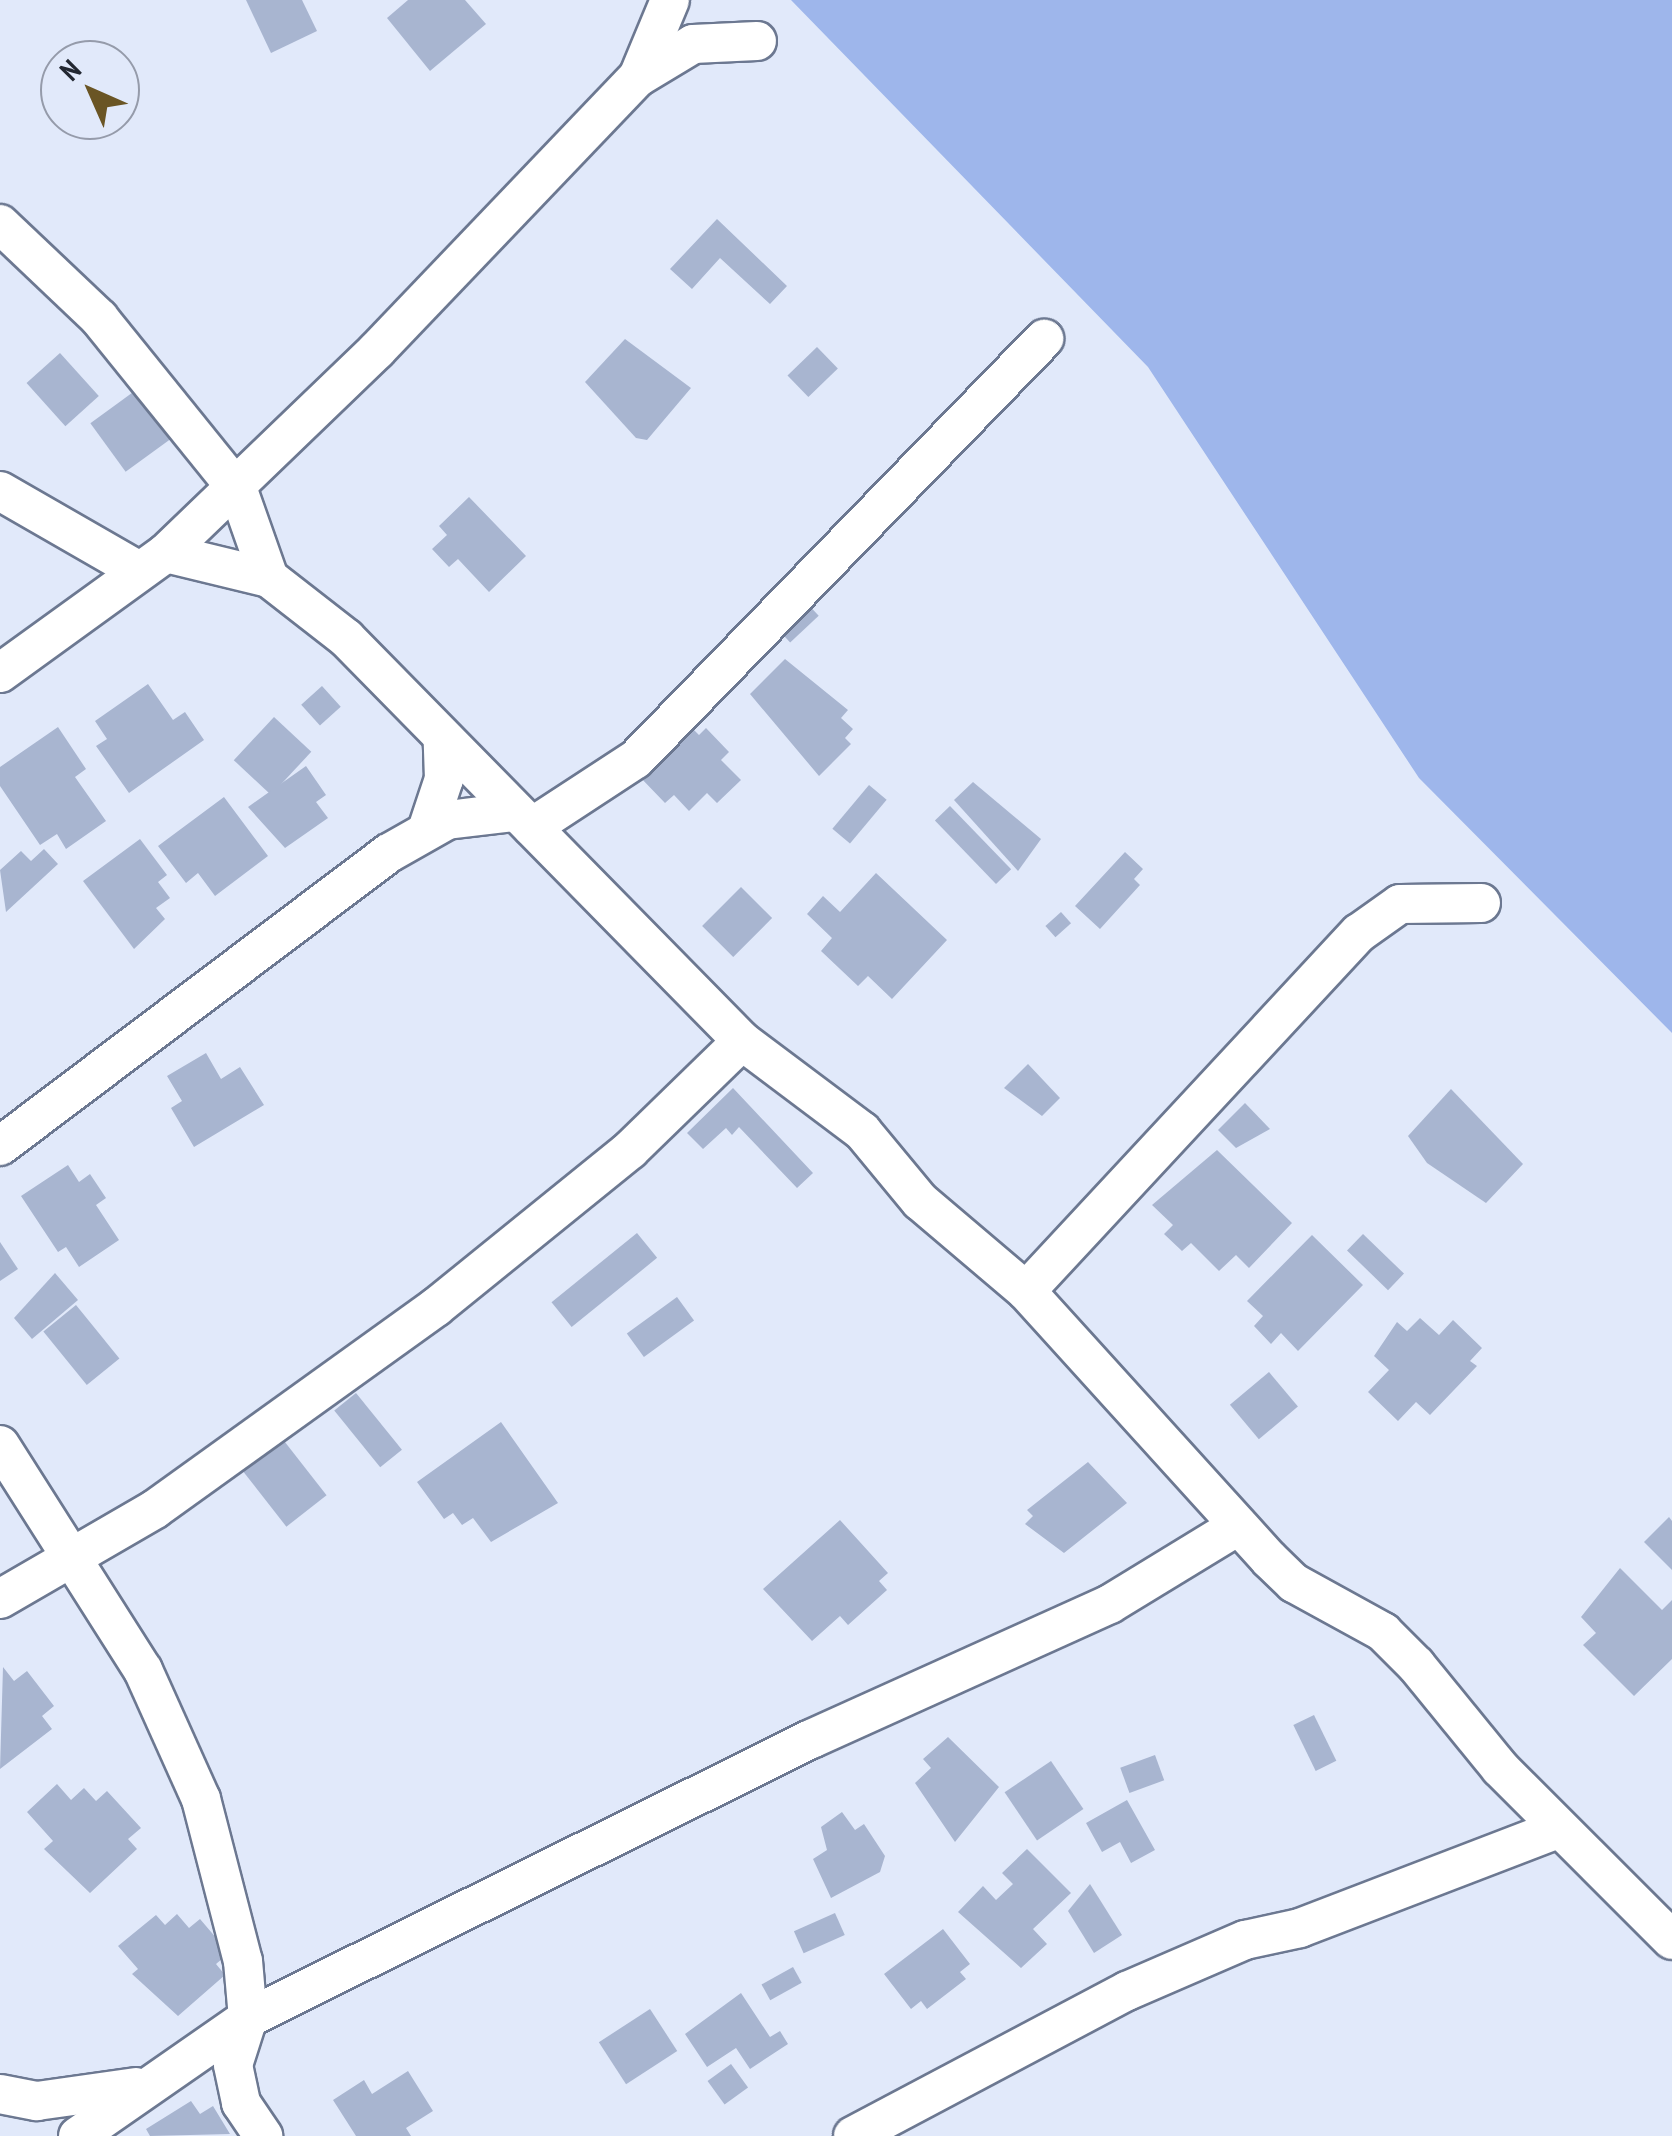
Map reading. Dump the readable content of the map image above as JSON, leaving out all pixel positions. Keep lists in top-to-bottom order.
{
  "north": "top left"
}
